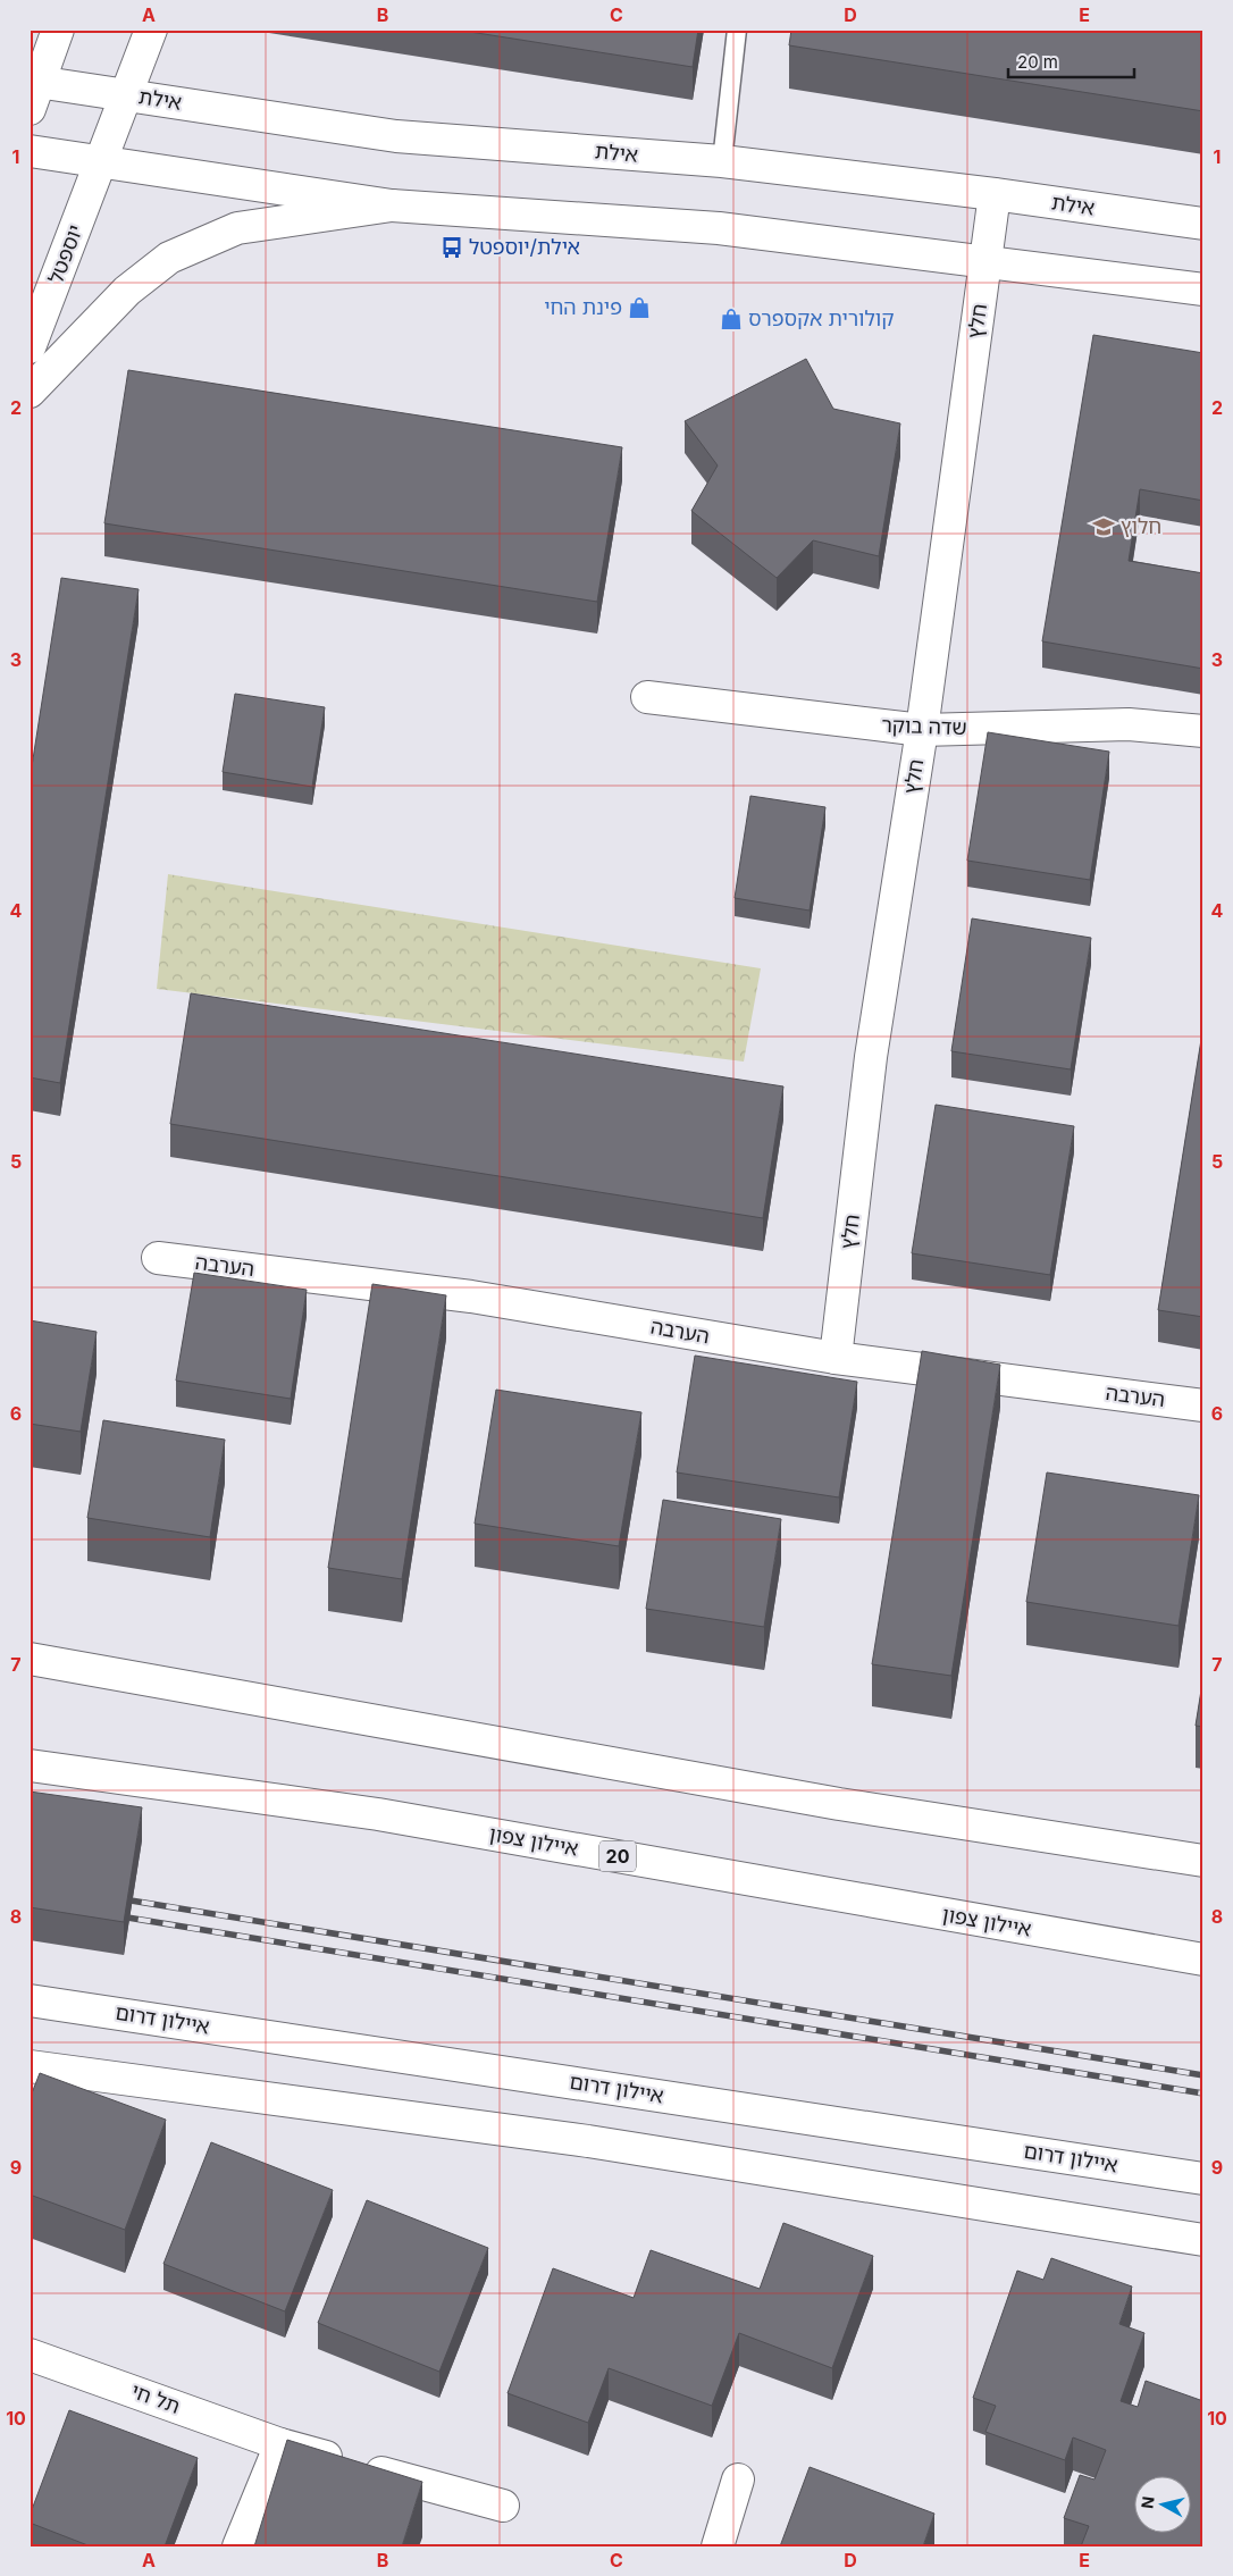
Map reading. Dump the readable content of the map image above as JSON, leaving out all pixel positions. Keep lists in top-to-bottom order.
{
  "streets": {
    "main road": [
      "אילת",
      "יוספטל",
      "חלץ",
      "שדה בוקר",
      "הערבה",
      "איילון צפון",
      "20",
      "איילון דרום",
      "תל חי"
    ]
  },
  "crossings": [
    ["אילת", "יוספטל"],
    ["אילת", "חלץ"],
    ["חלץ", "שדה בוקר"],
    ["חלץ", "הערבה"]
  ],
  "places": {
    "bus stop": ["אילת/יוספטל"],
    "shop": ["פינת החי", "קולורית אקספרס"],
    "school or university": ["חלוץ"]
  },
  "scale_bar": "20 m",
  "north": "left",
  "grid": {
    "columns": [
      "A",
      "B",
      "C",
      "D",
      "E"
    ],
    "rows": [
      "1",
      "2",
      "3",
      "4",
      "5",
      "6",
      "7",
      "8",
      "9",
      "10"
    ]
  }
}
